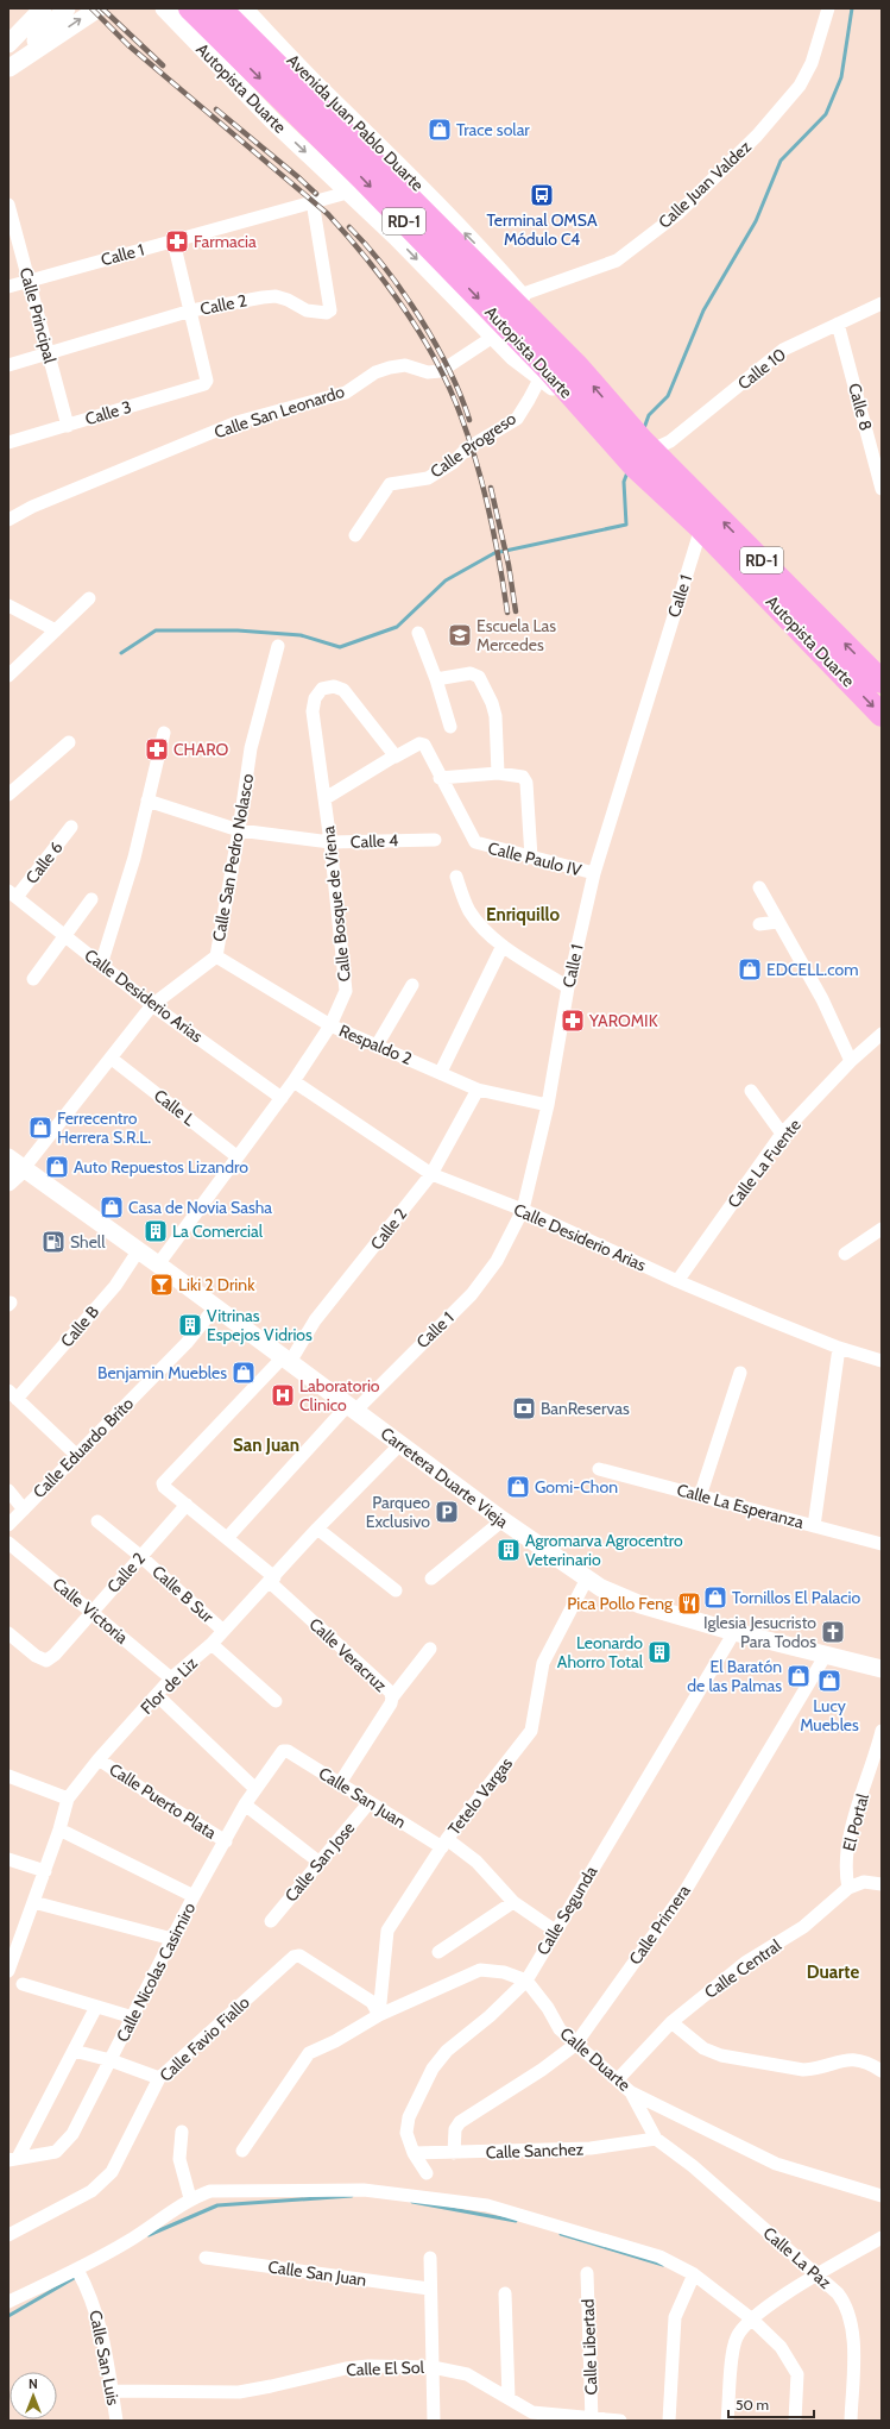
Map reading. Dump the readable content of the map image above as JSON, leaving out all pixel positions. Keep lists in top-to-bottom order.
{
  "streets": {
    "highway": ["Autopista Duarte", "RD-1"],
    "main road": ["Avenida Juan Pablo Duarte", "Carretera Duarte Vieja"],
    "street": [
      "Calle Juan Valdez",
      "Calle 1",
      "Calle 2",
      "Calle Principal",
      "Calle 10",
      "Calle 8",
      "Calle San Leonardo",
      "Calle 3",
      "Calle Progreso",
      "Calle 4",
      "Calle San Pedro Nolasco",
      "Calle Paulo IV",
      "Calle 6",
      "Calle Bosque de Viena",
      "Calle Desiderio Arias",
      "Respaldo 2",
      "Calle L",
      "Calle La Fuente",
      "Calle B",
      "Calle Eduardo Brito",
      "Calle La Esperanza",
      "Calle B Sur",
      "Calle Victoria",
      "Calle Veracruz",
      "Flor de Liz",
      "Tetelo Vargas",
      "Calle San Juan",
      "Calle Puerto Plata",
      "El Portal",
      "Calle San Jose",
      "Calle Segunda",
      "Calle Primera",
      "Calle Central",
      "Calle Nicolas Casimiro",
      "Calle Favio Fiallo",
      "Calle Duarte",
      "Calle Sanchez",
      "Calle La Paz",
      "Calle Libertad",
      "Calle San Luis",
      "Calle El Sol"
    ]
  },
  "crossings": [
    ["Autopista Duarte", "Avenida Juan Pablo Duarte"],
    ["Autopista Duarte", "RD-1"],
    ["Autopista Duarte", "Calle 1"],
    ["Autopista Duarte", "Calle 10"],
    ["Autopista Duarte", "Calle San Leonardo"],
    ["Autopista Duarte", "Calle Progreso"],
    ["Avenida Juan Pablo Duarte", "Calle Juan Valdez"],
    ["Avenida Juan Pablo Duarte", "RD-1"],
    ["RD-1", "Calle 10"],
    ["Calle 1", "Calle 2"],
    ["Calle 1", "Calle Principal"],
    ["Calle 1", "Calle Paulo IV"],
    ["Calle 1", "Calle Desiderio Arias"],
    ["Calle 1", "Respaldo 2"],
    ["Calle 1", "Carretera Duarte Vieja"],
    ["Calle 1", "Calle Veracruz"],
    ["Calle 2", "Calle Principal"],
    ["Calle 2", "Calle 3"],
    ["Calle 2", "Calle Desiderio Arias"],
    ["Calle 2", "Respaldo 2"],
    ["Calle 2", "Carretera Duarte Vieja"],
    ["Calle 2", "Calle B Sur"],
    ["Calle 2", "Calle Victoria"],
    ["Calle 2", "Calle Veracruz"],
    ["Calle Principal", "Calle 3"],
    ["Calle 10", "Calle 8"],
    ["Calle 4", "Calle San Pedro Nolasco"],
    ["Calle 4", "Calle Bosque de Viena"],
    ["Calle San Pedro Nolasco", "Calle Desiderio Arias"],
    ["Calle San Pedro Nolasco", "Respaldo 2"],
    ["Calle San Pedro Nolasco", "Calle L"],
    ["Calle San Pedro Nolasco", "Carretera Duarte Vieja"],
    ["Calle Paulo IV", "Calle Bosque de Viena"],
    ["Calle 6", "Calle Desiderio Arias"],
    ["Calle Bosque de Viena", "Calle Desiderio Arias"],
    ["Calle Bosque de Viena", "Respaldo 2"],
    ["Calle Bosque de Viena", "Calle L"],
    ["Calle Bosque de Viena", "Carretera Duarte Vieja"],
    ["Calle Desiderio Arias", "Calle La Fuente"],
    ["Calle B", "Carretera Duarte Vieja"],
    ["Calle Eduardo Brito", "Carretera Duarte Vieja"],
    ["Carretera Duarte Vieja", "Flor de Liz"],
    ["Carretera Duarte Vieja", "Tetelo Vargas"],
    ["Carretera Duarte Vieja", "Calle Segunda"],
    ["Carretera Duarte Vieja", "Calle Primera"],
    ["Calle B Sur", "Flor de Liz"],
    ["Calle Victoria", "Flor de Liz"],
    ["Calle Veracruz", "Flor de Liz"],
    ["Calle Veracruz", "Calle San Juan"],
    ["Flor de Liz", "Calle Puerto Plata"],
    ["Tetelo Vargas", "Calle San Juan"],
    ["Tetelo Vargas", "Calle Favio Fiallo"],
    ["Calle San Juan", "Calle San Jose"],
    ["Calle San Juan", "Calle Segunda"],
    ["Calle San Juan", "Calle Nicolas Casimiro"],
    ["Calle Puerto Plata", "Calle Nicolas Casimiro"],
    ["El Portal", "Calle Central"],
    ["Calle Segunda", "Calle Duarte"],
    ["Calle Segunda", "Calle Sanchez"],
    ["Calle Primera", "Calle Duarte"],
    ["Calle Primera", "Calle Sanchez"],
    ["Calle Central", "Calle Duarte"],
    ["Calle Sanchez", "Calle La Paz"],
    ["Calle Libertad", "Calle El Sol"],
    ["Calle San Luis", "Calle El Sol"]
  ],
  "one_way": ["Avenida Juan Pablo Duarte"],
  "districts": ["Enriquillo", "San Juan", "Duarte"],
  "places": {
    "shop": [
      "Trace solar",
      "EDCELL.com",
      "Ferrecentro Herrera S.R.L.",
      "Auto Repuestos Lizandro",
      "Casa de Novia Sasha",
      "Benjamin Muebles",
      "Gomi-Chon",
      "Tornillos El Palacio",
      "El Baratón de las Palmas",
      "Lucy Muebles"
    ],
    "bus stop": ["Terminal OMSA Módulo C4"],
    "pharmacy": ["Farmacia", "CHARO", "YAROMIK"],
    "school or university": ["Escuela Las Mercedes"],
    "building": [
      "La Comercial",
      "Vitrinas Espejos Vidrios",
      "Agromarva Agrocentro Veterinario",
      "Leonardo Ahorro Total"
    ],
    "fuel station": ["Shell"],
    "bar": ["Liki 2 Drink"],
    "hospital": ["Laboratorio Clinico"],
    "bank": ["BanReservas"],
    "parking": ["Parqueo Exclusivo"],
    "restaurant": ["Pica Pollo Feng"],
    "church": ["Iglesia Jesucristo Para Todos"]
  },
  "scale_bar": "50 m",
  "north": "top"
}
